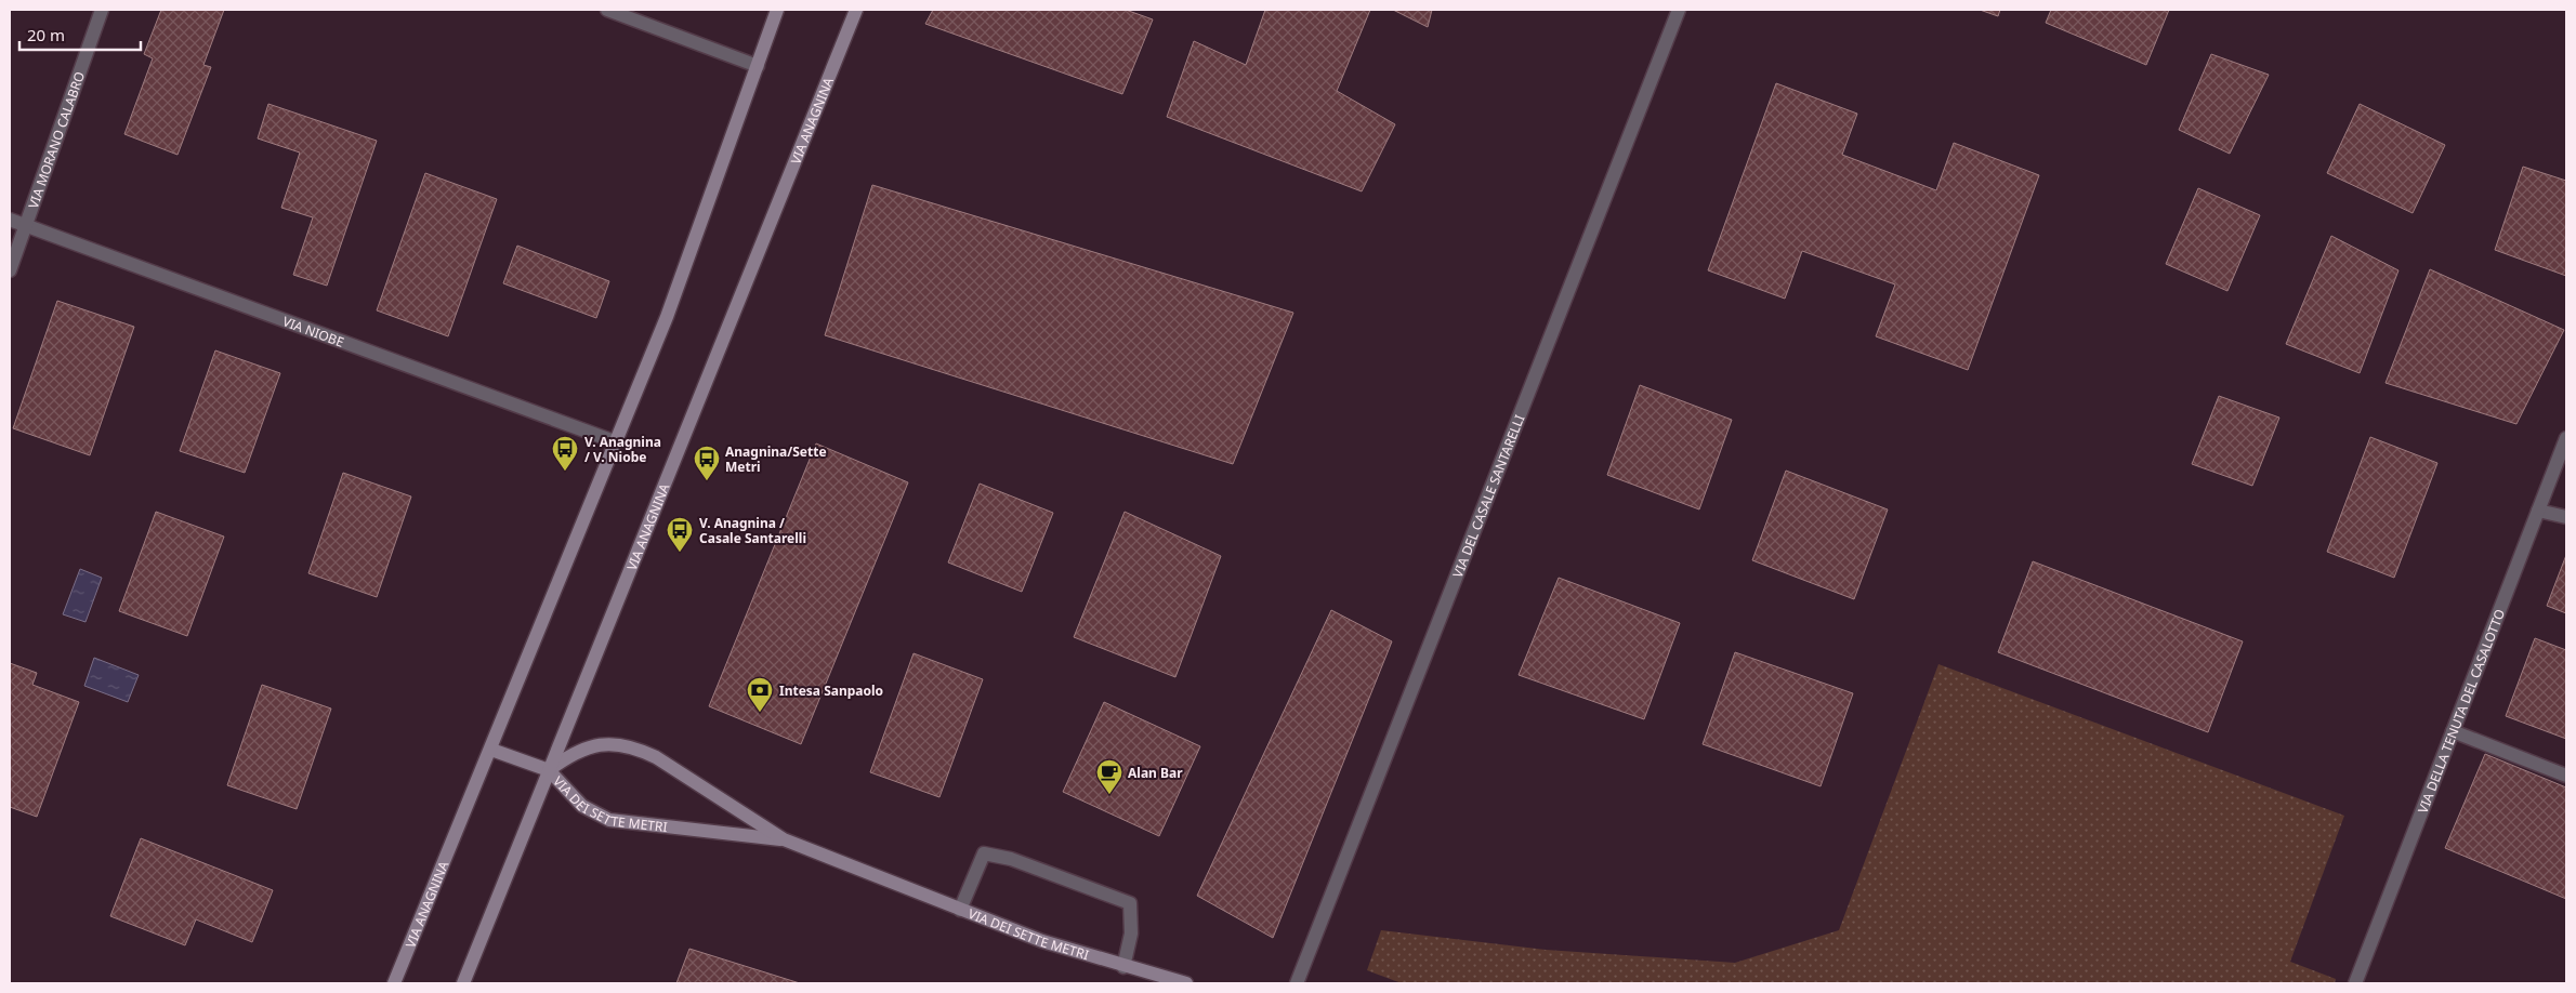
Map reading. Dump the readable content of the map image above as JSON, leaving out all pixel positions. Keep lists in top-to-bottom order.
{
  "streets": {
    "main road": ["VIA ANAGNINA", "VIA DEI SETTE METRI"],
    "street": [
      "VIA MORANO CALABRO",
      "VIA NIOBE",
      "VIA DEL CASALE SANTARELLI",
      "VIA DELLA TENUTA DEL CASALOTTO"
    ]
  },
  "crossings": [
    ["VIA ANAGNINA", "VIA NIOBE"],
    ["VIA ANAGNINA", "VIA DEI SETTE METRI"],
    ["VIA MORANO CALABRO", "VIA NIOBE"]
  ],
  "places": {
    "bus stop": ["V. Anagnina / V. Niobe", "Anagnina/Sette Metri", "V. Anagnina / Casale Santarelli"],
    "bank": ["Intesa Sanpaolo"],
    "cafe": ["Alan Bar"]
  },
  "scale_bar": "20 m"
}
